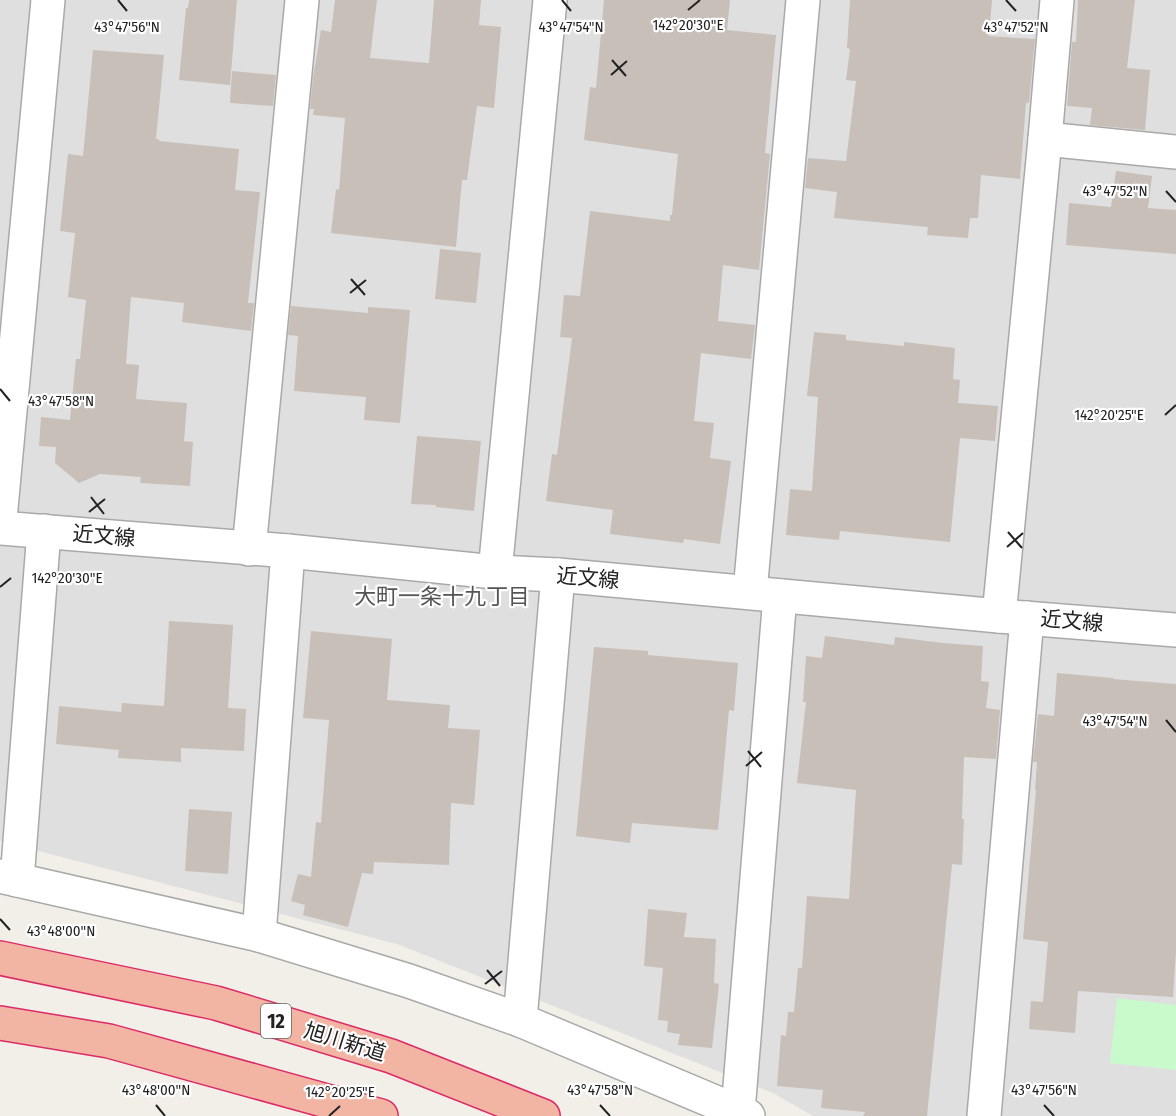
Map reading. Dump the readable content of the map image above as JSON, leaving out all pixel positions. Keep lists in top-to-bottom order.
{
  "streets": {
    "highway": ["12", "旭川新道"],
    "street": ["近文線"]
  },
  "districts": ["大町一条十九丁目"],
  "coordinates": [
    "142°20'30\"E",
    "43°47'52\"N",
    "43°47'56\"N",
    "43°47'54\"N",
    "43°47'58\"N",
    "142°20'25\"E",
    "43°48'00\"N"
  ]
}
